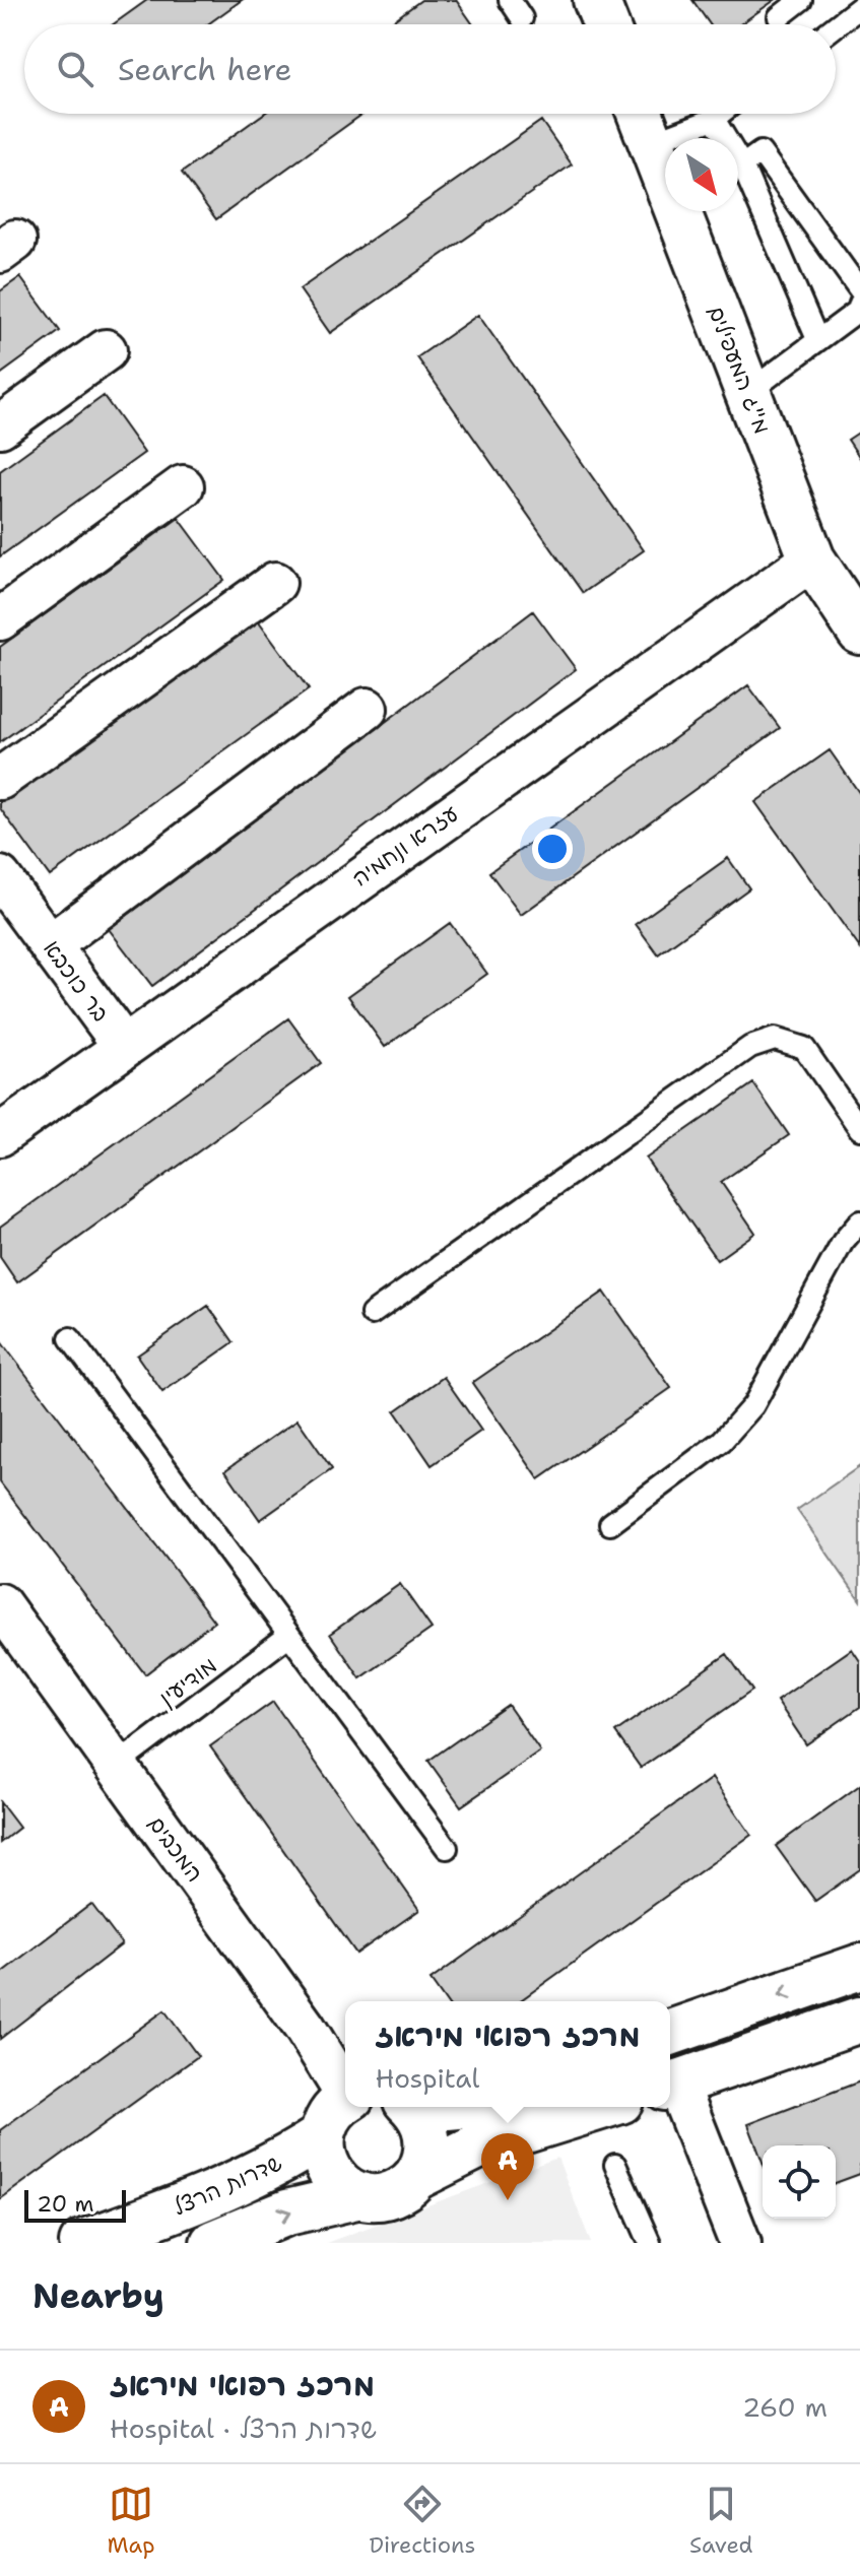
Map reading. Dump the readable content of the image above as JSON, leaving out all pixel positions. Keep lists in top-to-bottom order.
{
  "streets": {
    "main road": ["מ\"ג המעפילים", "שדרות הרצל"],
    "street": ["עזרא ונחמיה", "בר כוכבא", "המכבים"],
    "lane": ["מודיעין"]
  },
  "crossings": [
    ["מ\"ג המעפילים", "עזרא ונחמיה"],
    ["עזרא ונחמיה", "בר כוכבא"],
    ["מודיעין", "המכבים"]
  ],
  "scale_bar": "20 m",
  "north": "bottom right",
  "page": {
    "search": "Search here",
    "popup": ["מרכז רפואי מיראז", "Hospital"],
    "pins": "A",
    "scale": "20 m",
    "heading": "Nearby",
    "list": [
      {
        "mark": "A",
        "name": "מרכז רפואי מיראז",
        "note": "Hospital · שדרות הרצל",
        "value": "260 m"
      }
    ],
    "nav": ["Map", "Directions", "Saved"]
  }
}
